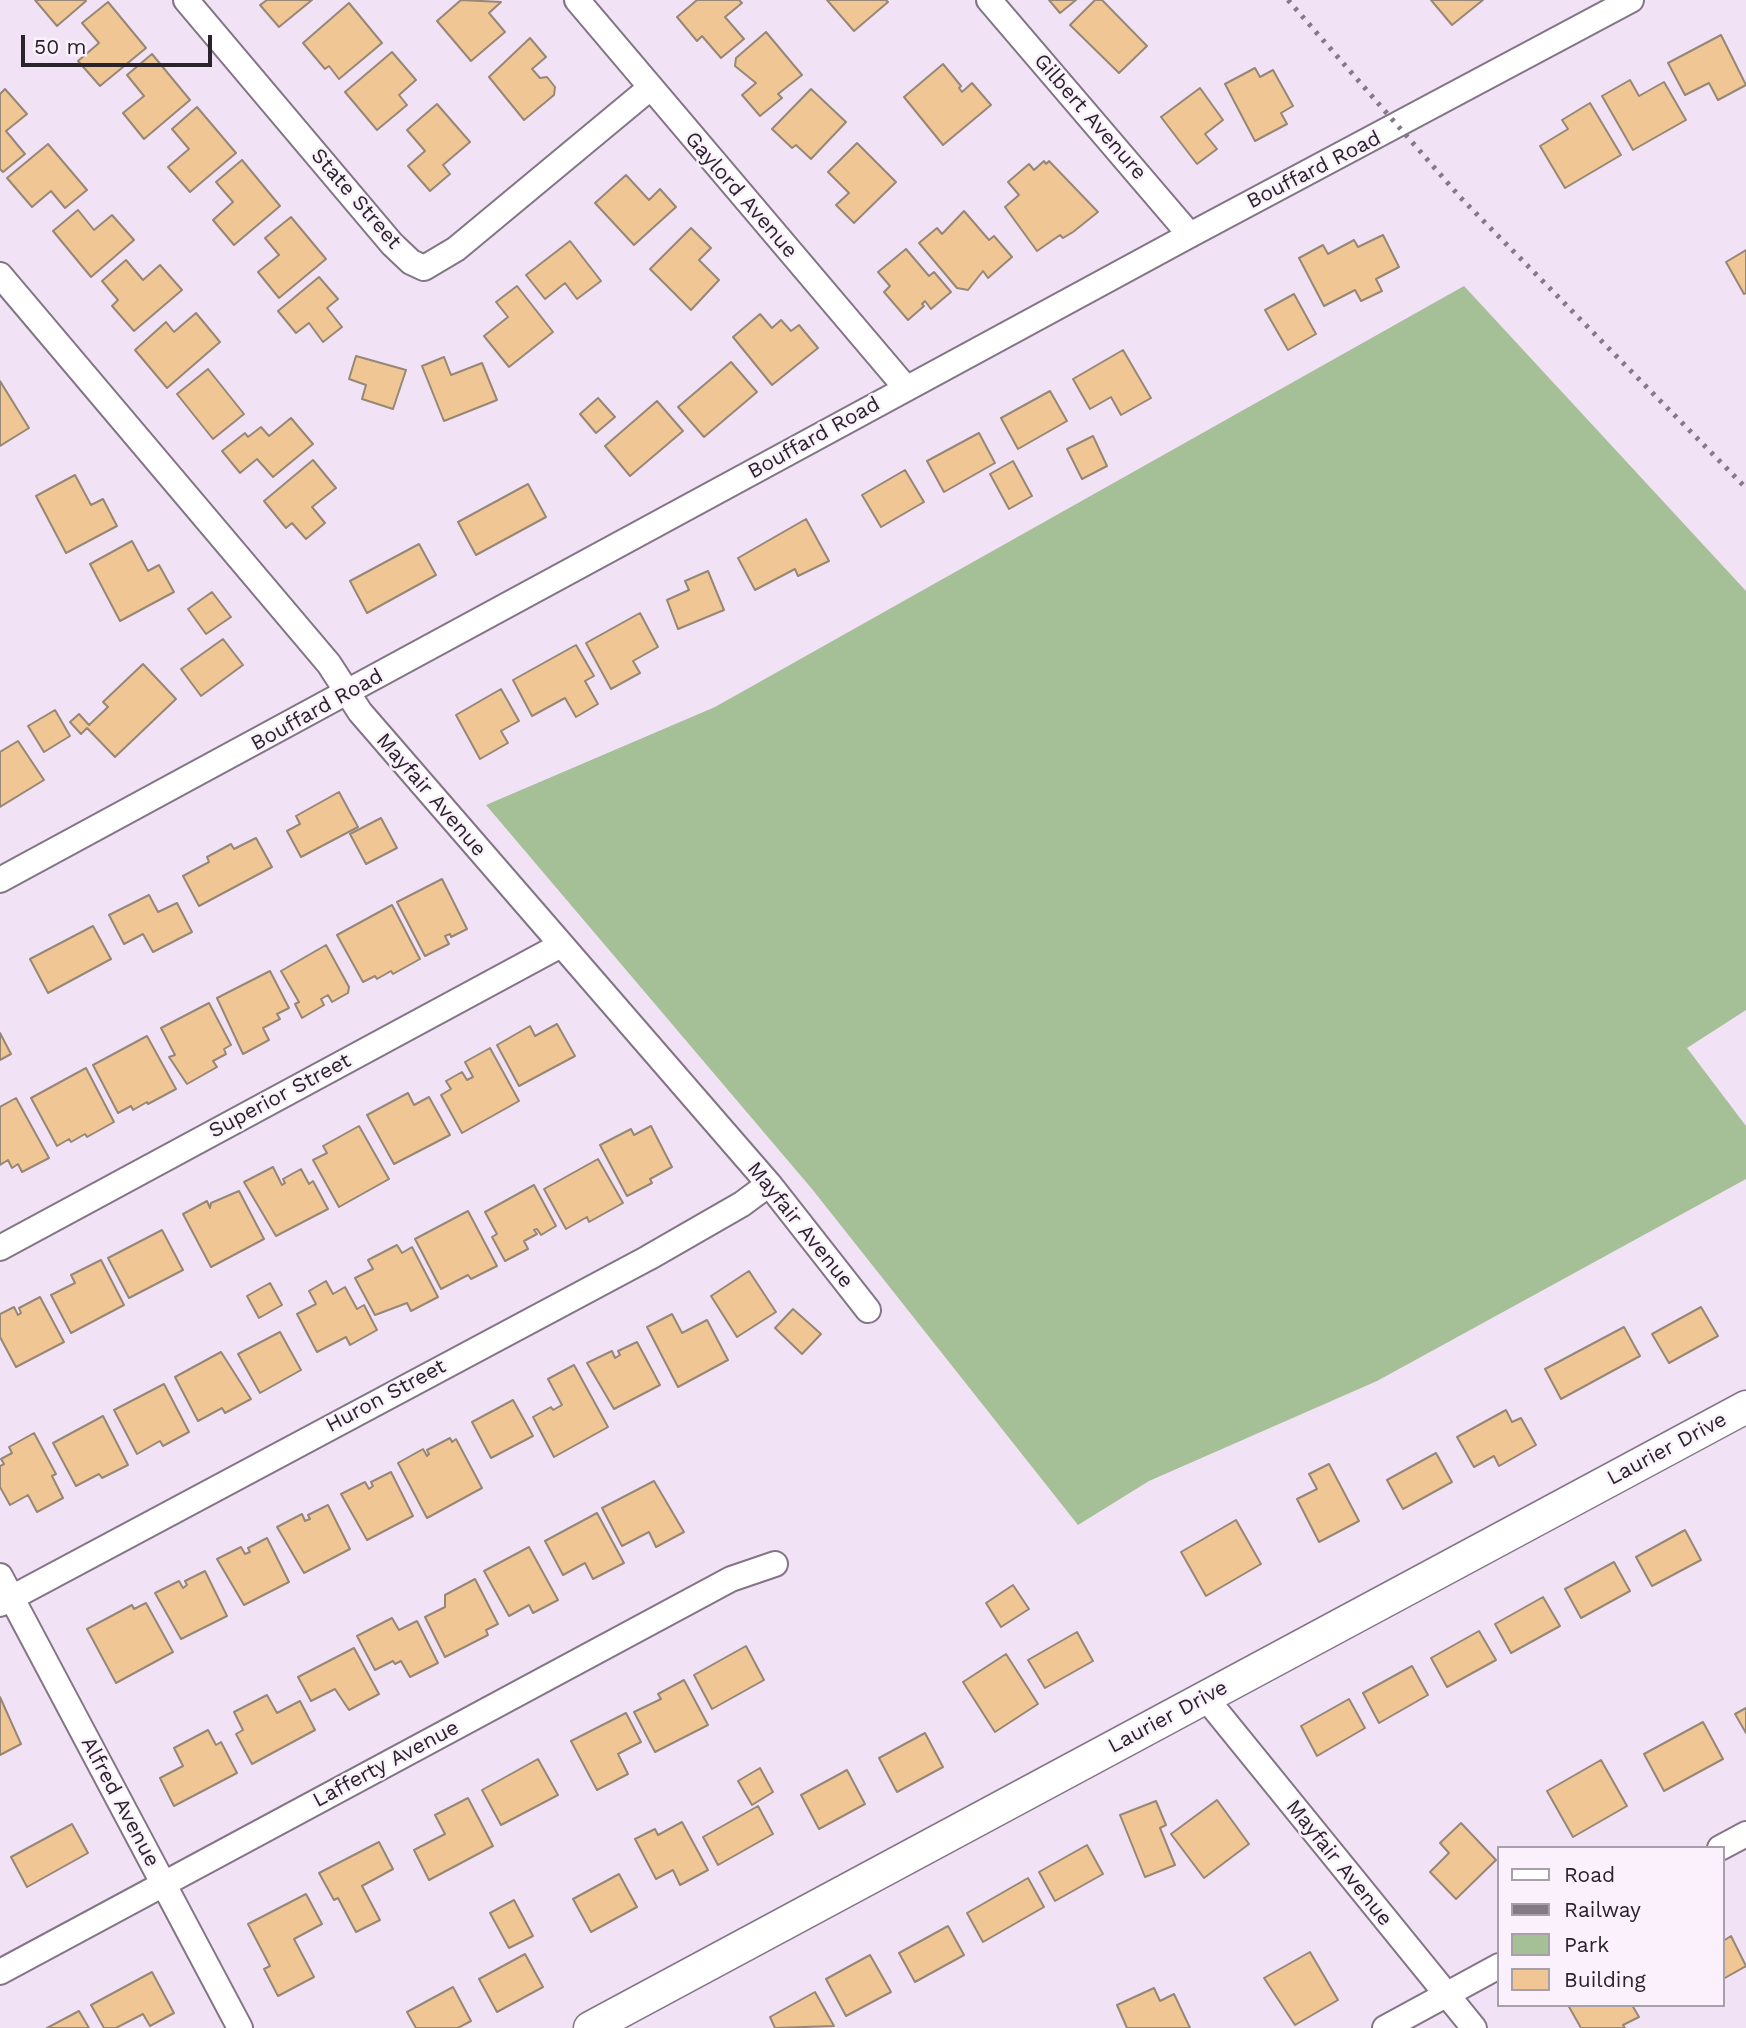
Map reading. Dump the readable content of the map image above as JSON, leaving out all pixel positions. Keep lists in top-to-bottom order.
{
  "streets": {
    "street": [
      "Gilbert Avenure",
      "Bouffard Road",
      "Gaylord Avenue",
      "State Street",
      "Mayfair Avenue",
      "Superior Street",
      "Huron Street",
      "Laurier Drive",
      "Lafferty Avenue",
      "Alfred Avenue"
    ]
  },
  "crossings": [
    ["Gilbert Avenure", "Bouffard Road"],
    ["Bouffard Road", "Gaylord Avenue"],
    ["Bouffard Road", "Mayfair Avenue"],
    ["Gaylord Avenue", "State Street"],
    ["Mayfair Avenue", "Superior Street"],
    ["Mayfair Avenue", "Huron Street"],
    ["Mayfair Avenue", "Laurier Drive"],
    ["Huron Street", "Alfred Avenue"],
    ["Lafferty Avenue", "Alfred Avenue"]
  ],
  "legend": [
    "Road",
    "Railway",
    "Park",
    "Building"
  ],
  "scale_bar": "50 m"
}
